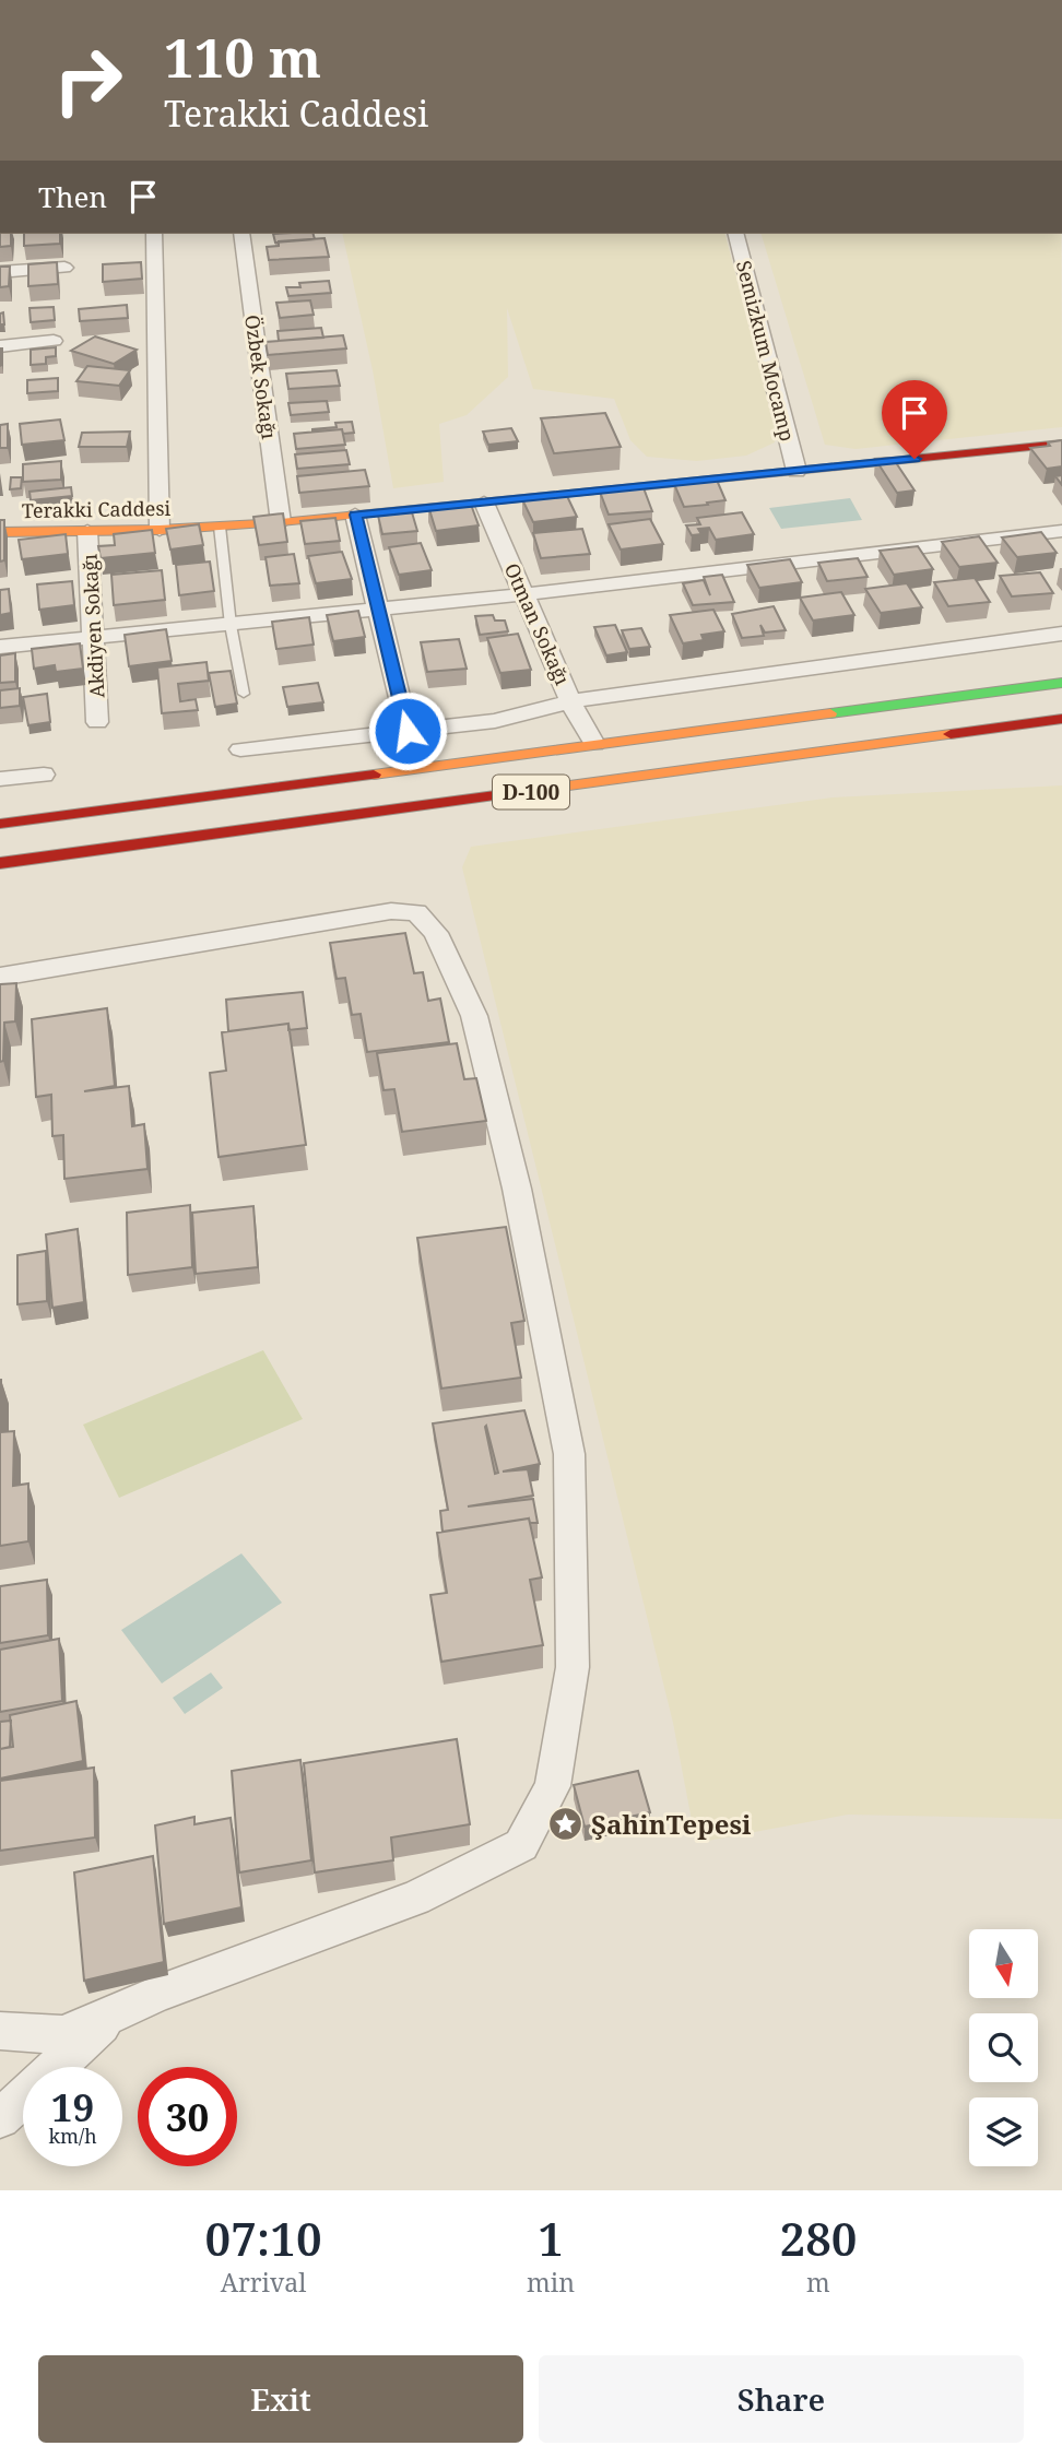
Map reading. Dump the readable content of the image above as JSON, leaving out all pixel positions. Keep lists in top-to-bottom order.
{
  "streets": {
    "main road": ["Terakki Caddesi", "D-100"],
    "street": [
      "Semizkum Mocamp",
      "Özbek Sokağı",
      "Otman Sokağı",
      "Akdiyen Sokağı"
    ]
  },
  "crossings": [
    ["Semizkum Mocamp", "Terakki Caddesi"],
    ["Özbek Sokağı", "Terakki Caddesi"],
    ["Terakki Caddesi", "Otman Sokağı"],
    ["Terakki Caddesi", "Akdiyen Sokağı"],
    ["Otman Sokağı", "D-100"]
  ],
  "places": {
    "place": ["ŞahinTepesi"]
  },
  "north": "bottom",
  "page": {
    "turn": ["110 m", "Terakki Caddesi"],
    "then": "Then",
    "speed": "19 km/h",
    "limit": "30",
    "eta": [
      "07:10",
      "Arrival",
      "1",
      "min",
      "280",
      "m"
    ],
    "buttons": ["Exit", "Share"]
  }
}
